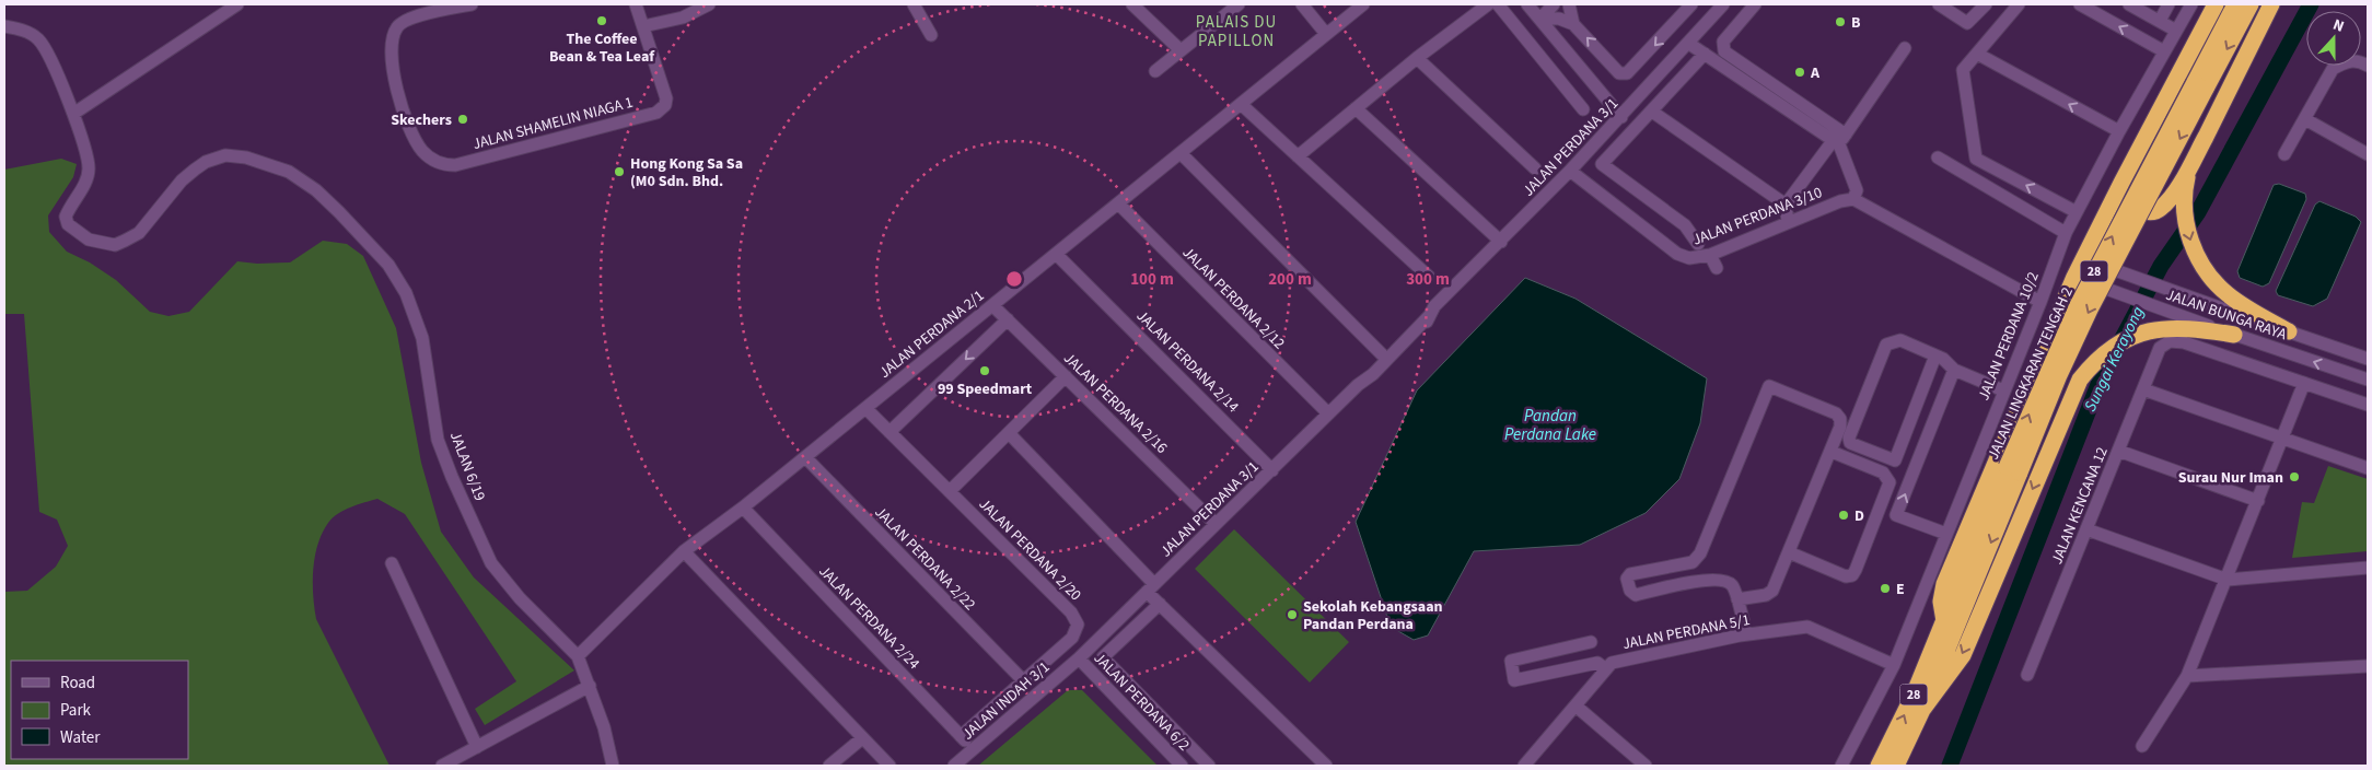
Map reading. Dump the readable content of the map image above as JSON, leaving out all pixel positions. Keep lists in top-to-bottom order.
{
  "streets": {
    "highway": ["28", "JALAN LINGKARAN TENGAH 2"],
    "street": [
      "JALAN SHAMELIN NIAGA 1",
      "JALAN PERDANA 3/1",
      "JALAN PERDANA 3/10",
      "JALAN PERDANA 2/12",
      "JALAN BUNGA RAYA",
      "JALAN PERDANA 2/1",
      "JALAN PERDANA 10/2",
      "JALAN PERDANA 2/14",
      "JALAN PERDANA 2/16",
      "JALAN 6/19",
      "JALAN KENCANA 12",
      "JALAN PERDANA 2/20",
      "JALAN PERDANA 2/22",
      "JALAN PERDANA 2/24",
      "JALAN PERDANA 5/1",
      "JALAN INDAH 3/1",
      "JALAN PERDANA 6/2"
    ]
  },
  "crossings": [
    ["JALAN PERDANA 3/1", "JALAN PERDANA 3/10"],
    ["JALAN PERDANA 3/1", "JALAN PERDANA 2/12"],
    ["JALAN PERDANA 3/1", "JALAN PERDANA 2/14"],
    ["JALAN PERDANA 3/1", "JALAN PERDANA 2/16"],
    ["JALAN PERDANA 3/1", "JALAN INDAH 3/1"],
    ["JALAN PERDANA 3/1", "JALAN PERDANA 6/2"],
    ["JALAN PERDANA 2/12", "JALAN PERDANA 2/1"],
    ["JALAN PERDANA 2/1", "JALAN PERDANA 2/14"],
    ["JALAN PERDANA 2/1", "JALAN PERDANA 2/16"],
    ["JALAN PERDANA 2/1", "JALAN 6/19"],
    ["JALAN PERDANA 2/1", "JALAN PERDANA 2/20"],
    ["JALAN PERDANA 2/1", "JALAN PERDANA 2/22"],
    ["JALAN PERDANA 2/1", "JALAN PERDANA 2/24"],
    ["JALAN PERDANA 10/2", "JALAN PERDANA 5/1"],
    ["JALAN PERDANA 2/20", "JALAN PERDANA 2/22"],
    ["JALAN PERDANA 2/20", "JALAN PERDANA 2/24"],
    ["JALAN PERDANA 2/24", "JALAN INDAH 3/1"],
    ["JALAN INDAH 3/1", "JALAN PERDANA 6/2"]
  ],
  "districts": ["PALAIS DU PAPILLON"],
  "water": ["Sungai Kerayong", "Pandan Perdana Lake"],
  "places": [
    "The Coffee Bean & Tea Leaf",
    "B",
    "A",
    "Skechers",
    "Hong Kong Sa Sa (M0 Sdn. Bhd.",
    "99 Speedmart",
    "Surau Nur Iman",
    "D",
    "E",
    "Sekolah Kebangsaan Pandan Perdana"
  ],
  "legend": ["Road", "Park", "Water"],
  "north": "top",
  "rings": ["100 m", "200 m", "300 m"]
}
